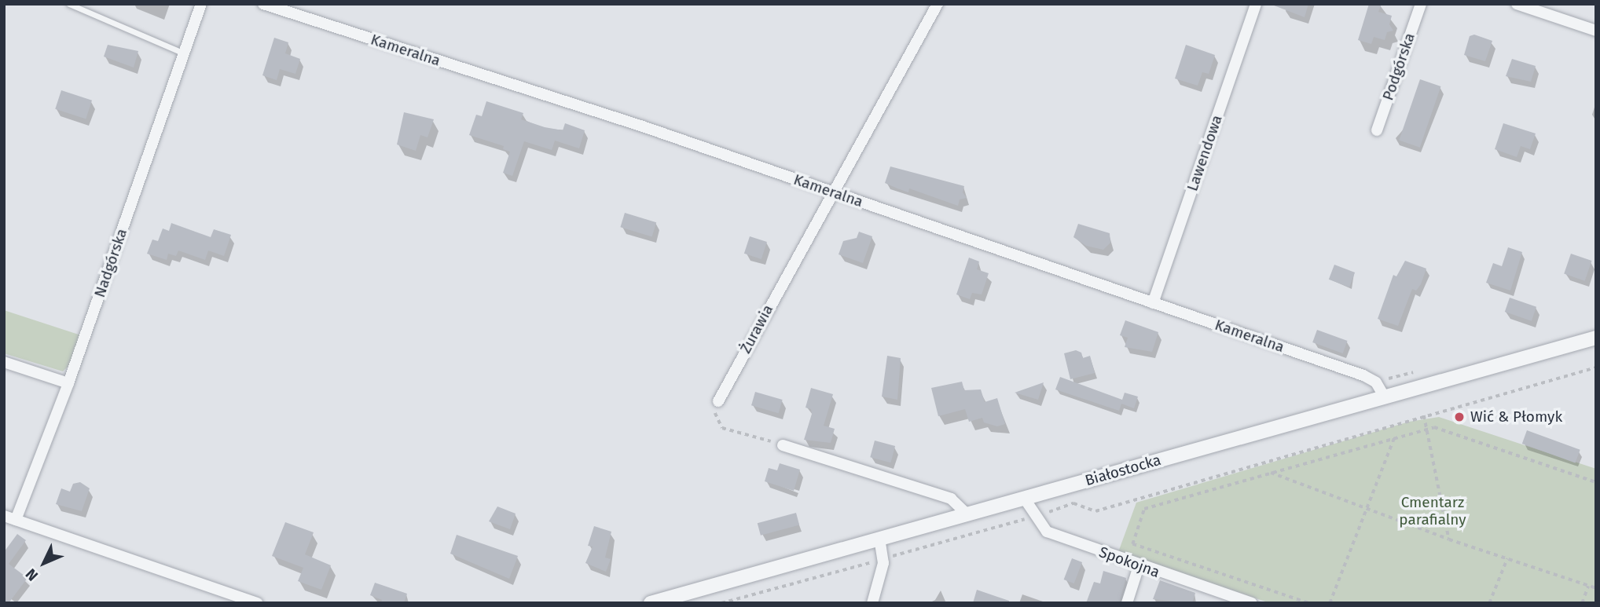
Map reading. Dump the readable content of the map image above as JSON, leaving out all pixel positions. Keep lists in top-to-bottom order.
{
  "streets": {
    "street": [
      "Kameralna",
      "Podgórska",
      "Lawendowa",
      "Nadgórska",
      "Żurawia",
      "Białostocka",
      "Spokojna"
    ]
  },
  "crossings": [
    ["Kameralna", "Lawendowa"],
    ["Kameralna", "Żurawia"],
    ["Białostocka", "Spokojna"]
  ],
  "parks": ["Cmentarz parafialny"],
  "places": ["Wić & Płomyk"],
  "north": "bottom left"
}
